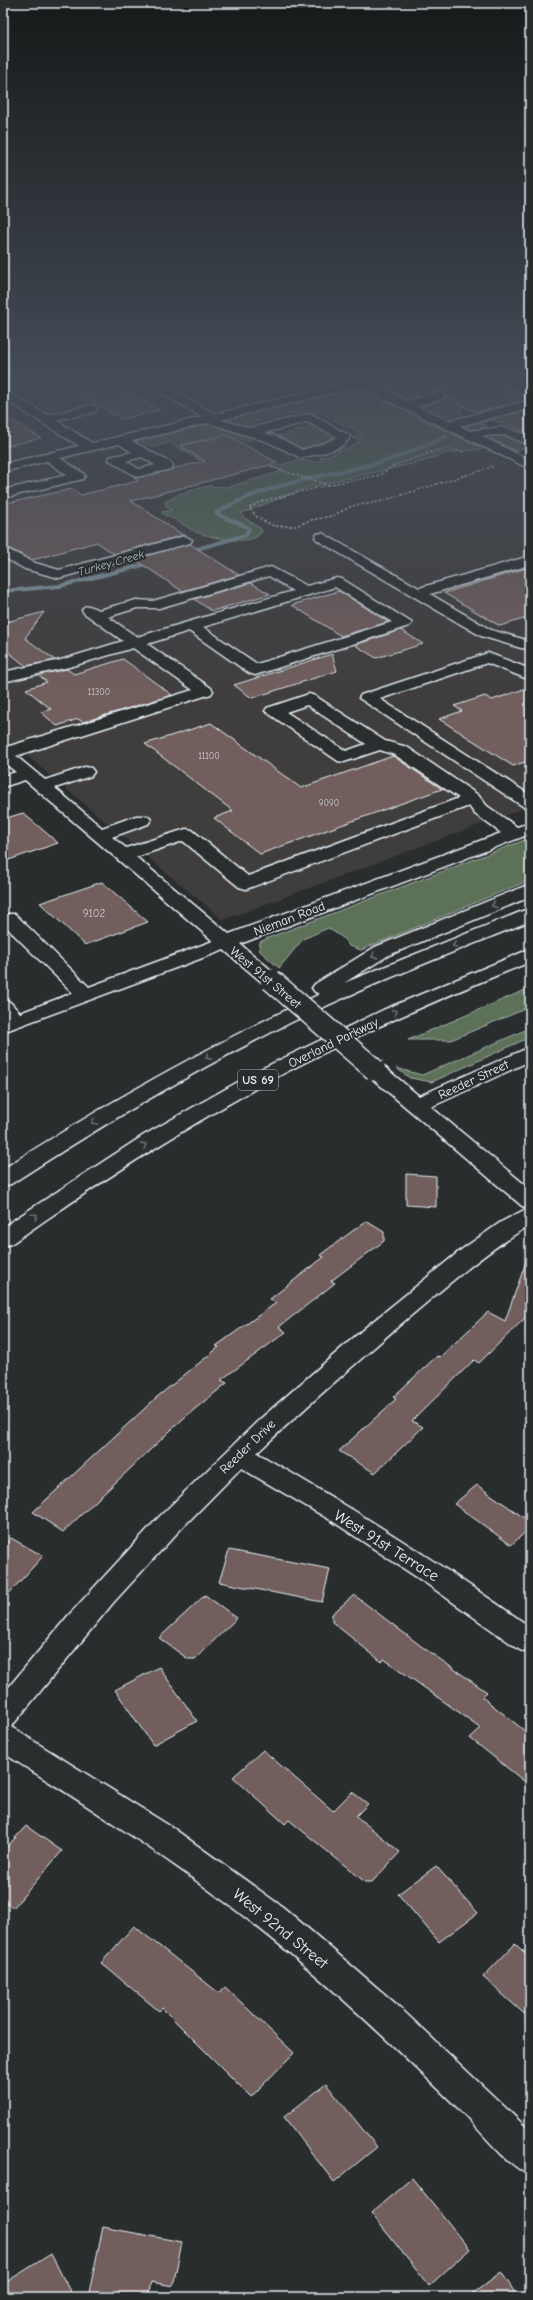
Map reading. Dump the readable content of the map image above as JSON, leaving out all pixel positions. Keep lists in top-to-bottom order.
{
  "streets": {
    "main road": [
      "Nieman Road",
      "West 91st Street",
      "Overland Parkway",
      "Reeder Street",
      "US 69",
      "Reeder Drive",
      "West 91st Terrace",
      "West 92nd Street"
    ]
  },
  "crossings": [
    ["Nieman Road", "West 91st Street"],
    ["West 91st Street", "Reeder Street"],
    ["Reeder Drive", "West 91st Terrace"]
  ],
  "water": ["Turkey Creek"],
  "house_numbers": [
    "11300",
    "11100",
    "9090",
    "9102"
  ]
}
